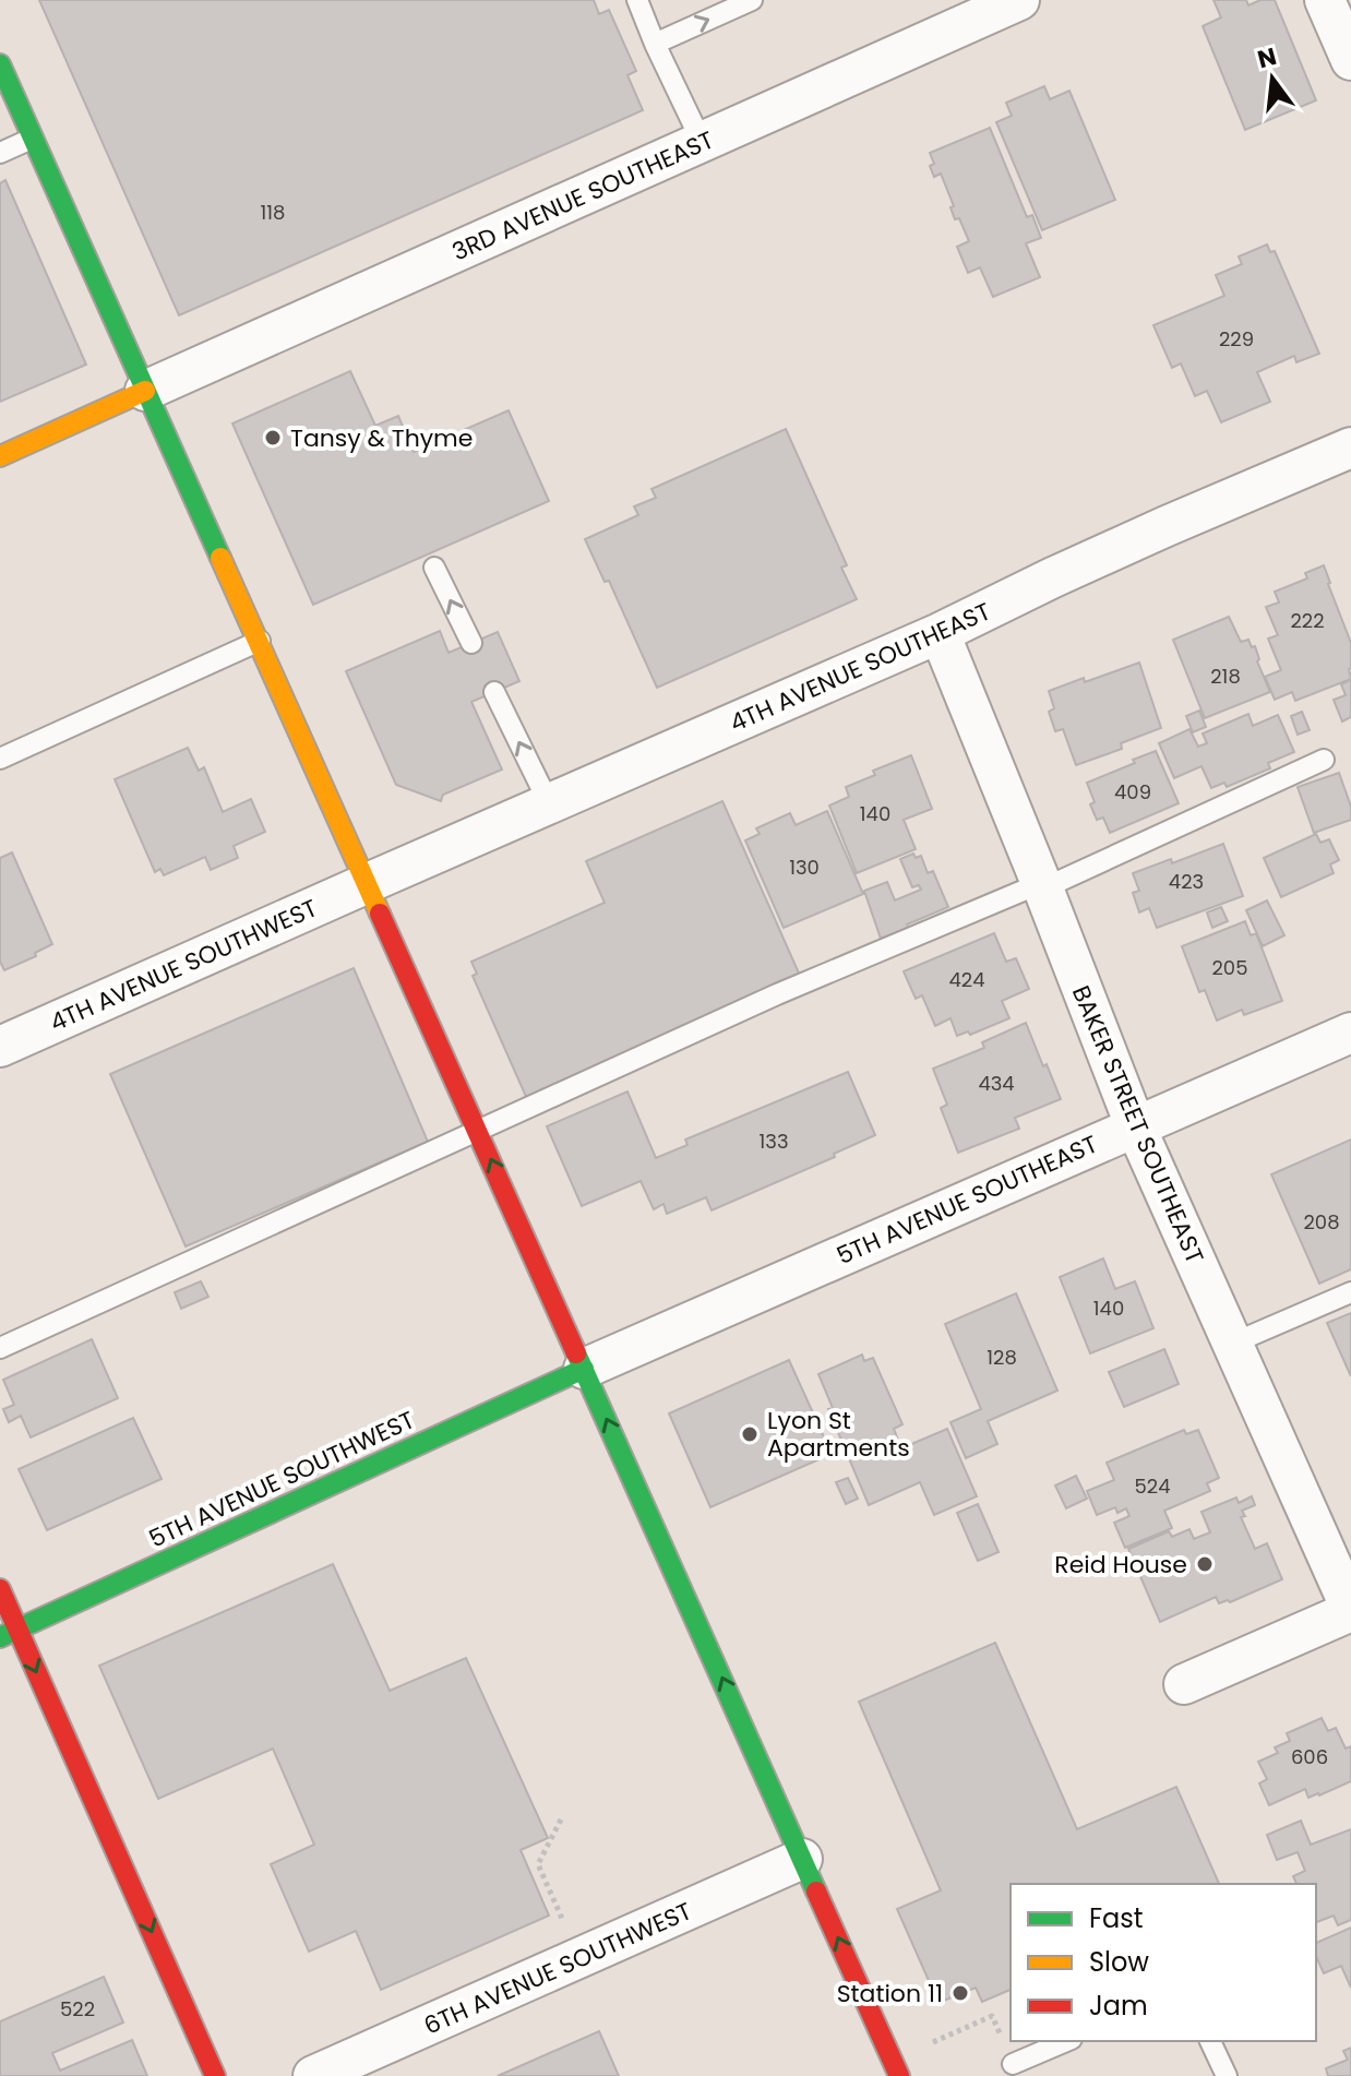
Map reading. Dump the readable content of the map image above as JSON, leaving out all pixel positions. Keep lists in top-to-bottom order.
{
  "streets": {
    "main road": ["5TH AVENUE SOUTHWEST"],
    "street": [
      "3RD AVENUE SOUTHEAST",
      "4TH AVENUE SOUTHEAST",
      "4TH AVENUE SOUTHWEST",
      "BAKER STREET SOUTHEAST",
      "5TH AVENUE SOUTHEAST",
      "6TH AVENUE SOUTHWEST"
    ]
  },
  "crossings": [
    ["4TH AVENUE SOUTHEAST", "4TH AVENUE SOUTHWEST"],
    ["4TH AVENUE SOUTHEAST", "BAKER STREET SOUTHEAST"],
    ["BAKER STREET SOUTHEAST", "5TH AVENUE SOUTHEAST"],
    ["5TH AVENUE SOUTHEAST", "5TH AVENUE SOUTHWEST"]
  ],
  "places": [
    "Tansy & Thyme",
    "Lyon St Apartments",
    "Reid House",
    "Station 11"
  ],
  "house_numbers": [
    "118",
    "229",
    "222",
    "218",
    "409",
    "140",
    "130",
    "423",
    "205",
    "424",
    "434",
    "133",
    "208",
    "140",
    "128",
    "524",
    "606",
    "522"
  ],
  "legend": ["Fast", "Slow", "Jam"],
  "north": "top"
}
